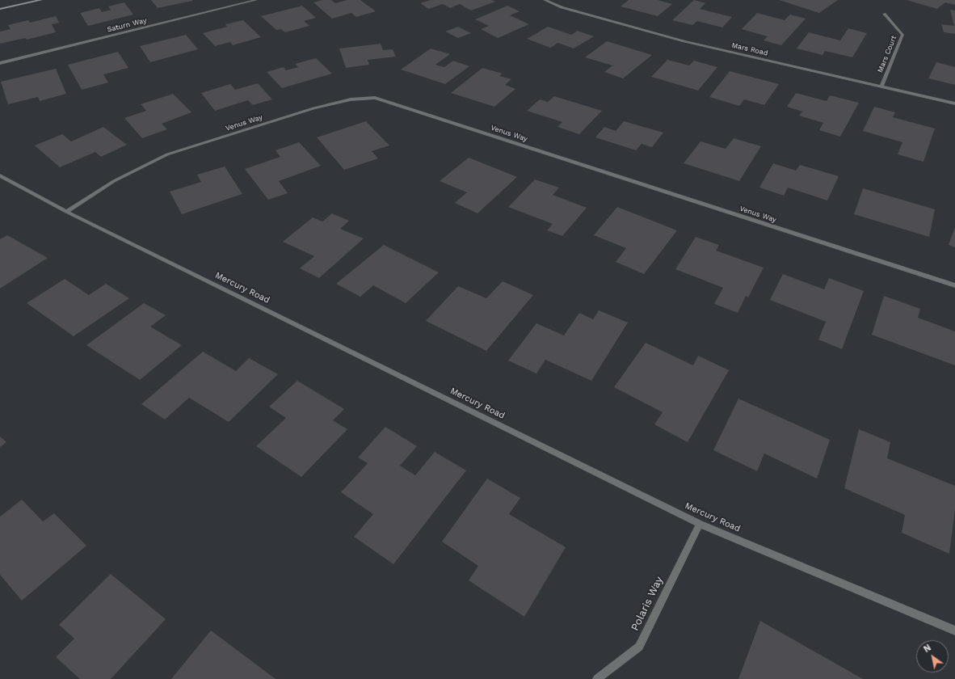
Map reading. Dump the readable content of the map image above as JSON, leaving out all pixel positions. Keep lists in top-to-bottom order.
{
  "streets": {
    "street": [
      "Saturn Way",
      "Mars Road",
      "Mars Court",
      "Venus Way",
      "Mercury Road",
      "Polaris Way"
    ]
  },
  "crossings": [
    ["Mars Road", "Mars Court"],
    ["Venus Way", "Mercury Road"],
    ["Mercury Road", "Polaris Way"]
  ],
  "north": "top left"
}
